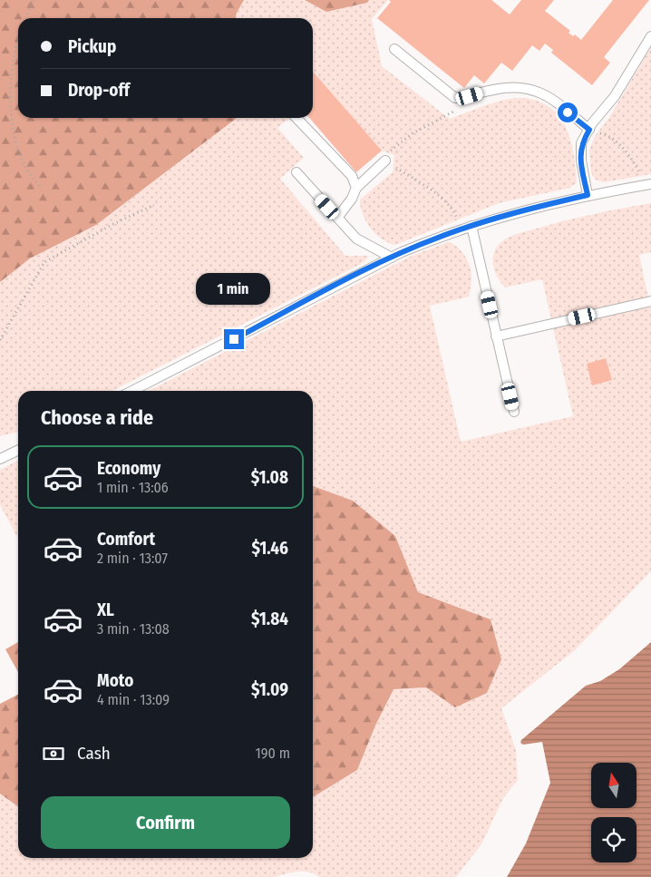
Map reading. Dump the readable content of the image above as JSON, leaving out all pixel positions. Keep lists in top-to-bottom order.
{
  "north": "top",
  "page": {
    "banner": ["Pickup", "Drop-off"],
    "bubble": "1 min",
    "heading": "Choose a ride",
    "list": [
      {
        "name": "Economy",
        "note": "1 min · 13:06",
        "value": "$1.08"
      },
      {
        "name": "Comfort",
        "note": "2 min · 13:07",
        "value": "$1.46"
      },
      {
        "name": "XL",
        "note": "3 min · 13:08",
        "value": "$1.84"
      },
      {
        "name": "Moto",
        "note": "4 min · 13:09",
        "value": "$1.09"
      }
    ],
    "pay": ["Cash", "190 m"],
    "buttons": "Confirm"
  }
}
